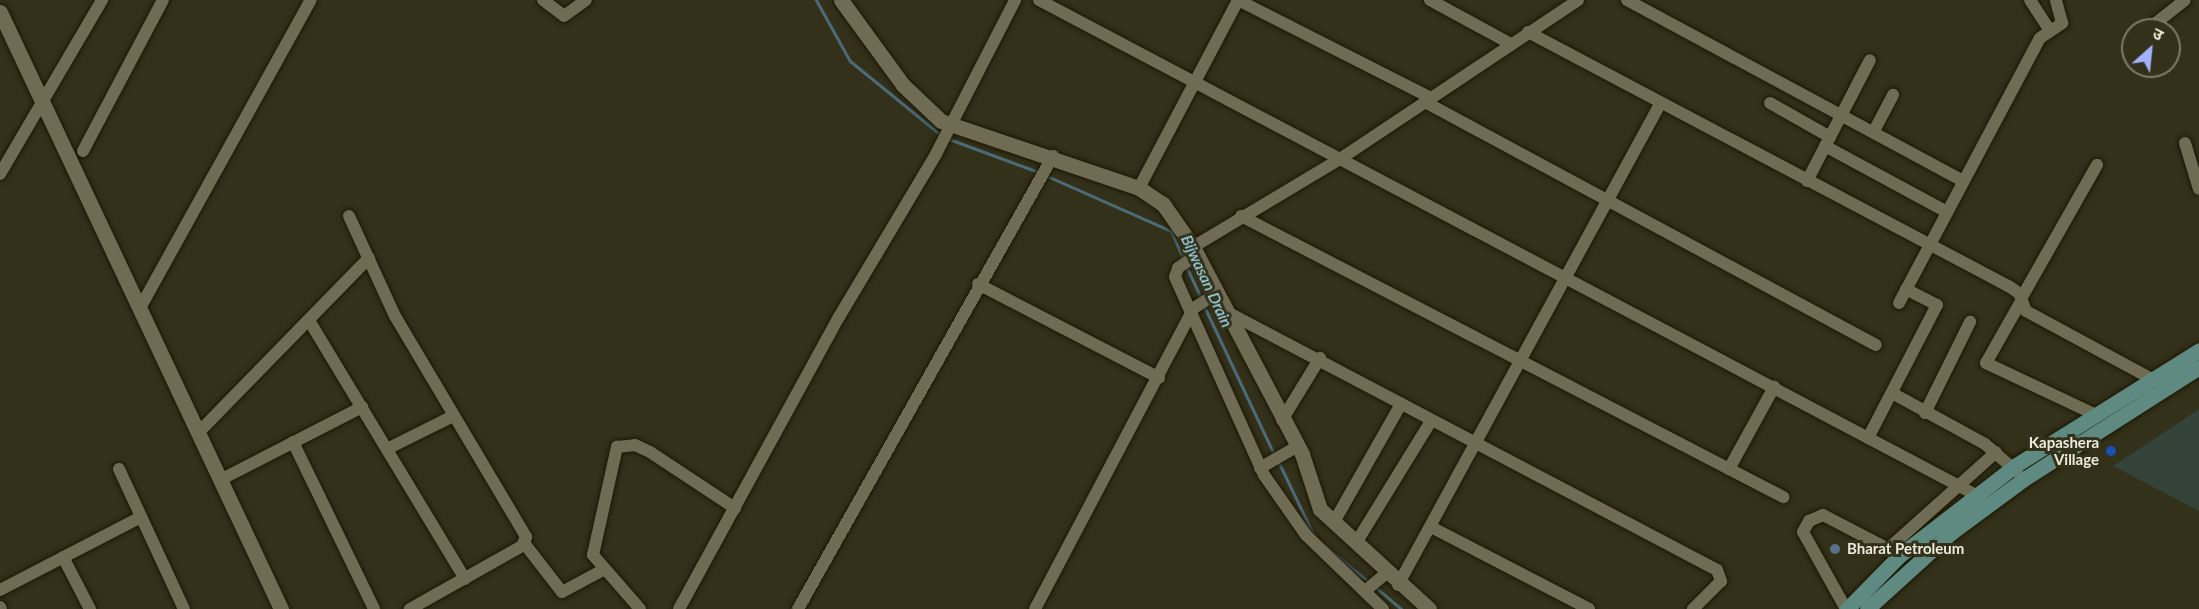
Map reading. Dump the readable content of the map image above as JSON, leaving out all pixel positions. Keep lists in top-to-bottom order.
{
  "water": ["Bijwasan Drain"],
  "places": ["Kapashera Village", "Bharat Petroleum"],
  "north": "top right"
}
